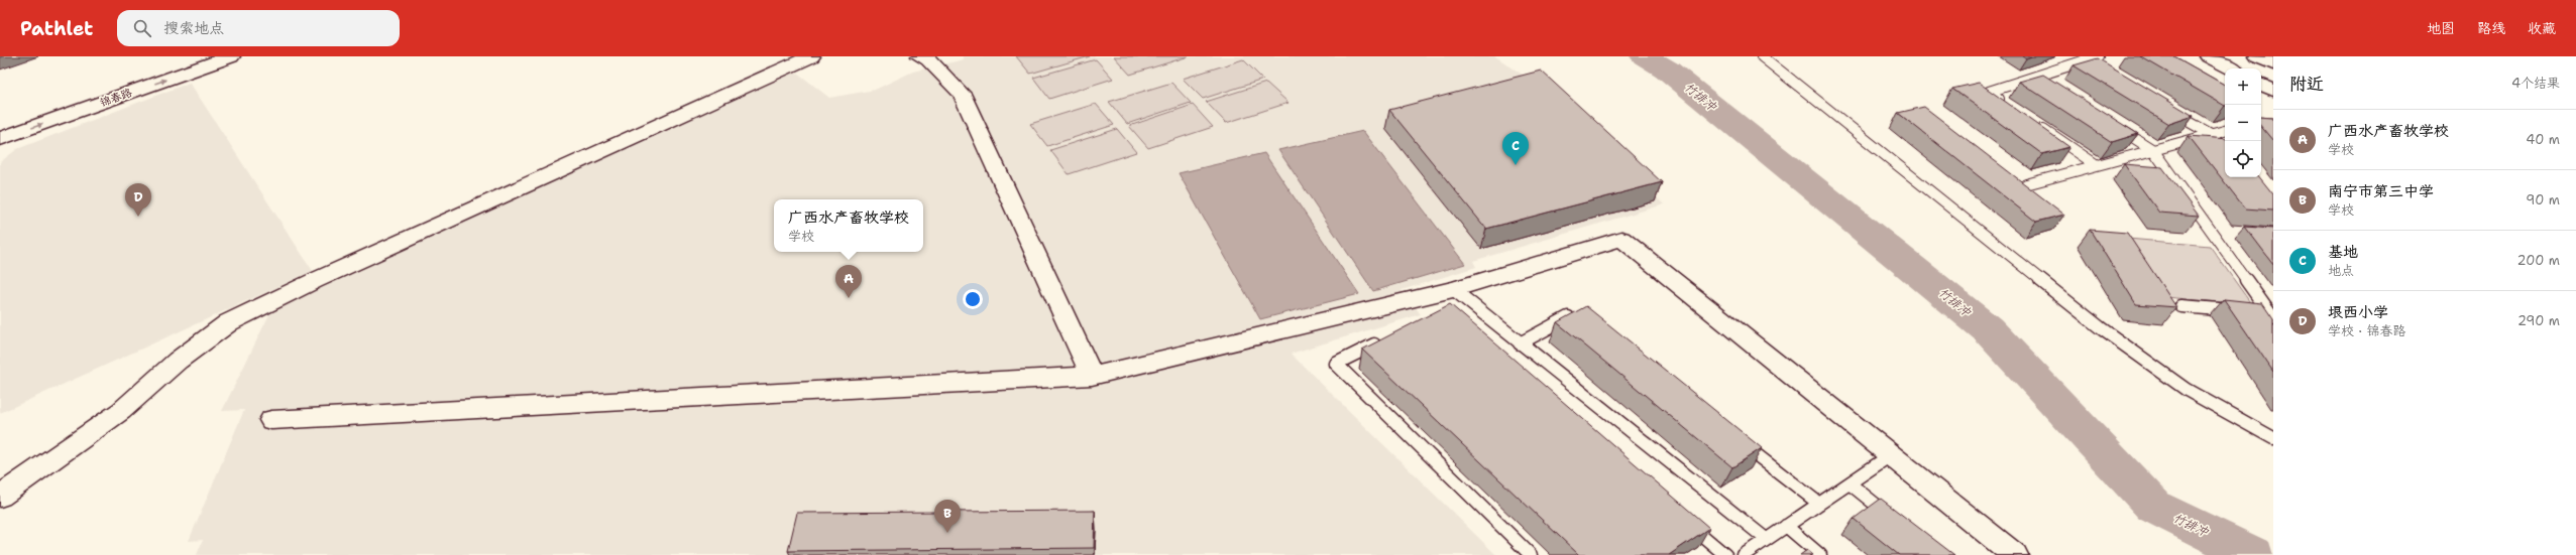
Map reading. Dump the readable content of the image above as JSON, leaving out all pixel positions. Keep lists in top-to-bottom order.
{
  "streets": {
    "main road": ["锦春路"]
  },
  "water": ["竹排冲"],
  "page": {
    "header": "Pathlet",
    "search": "搜索地点",
    "nav": ["地图", "路线", "收藏"],
    "heading": ["附近", "4个结果"],
    "map_buttons": ["+", "−"],
    "list": [
      {
        "mark": "A",
        "name": "广西水产畜牧学校",
        "note": "学校",
        "value": "40 m"
      },
      {
        "mark": "B",
        "name": "南宁市第三中学",
        "note": "学校",
        "value": "90 m"
      },
      {
        "mark": "C",
        "name": "基地",
        "note": "地点",
        "value": "200 m"
      },
      {
        "mark": "D",
        "name": "埌西小学",
        "note": "学校 · 锦春路",
        "value": "290 m"
      }
    ],
    "pins": [
      "C",
      "D",
      "A",
      "B"
    ],
    "popup": ["广西水产畜牧学校", "学校"]
  }
}
